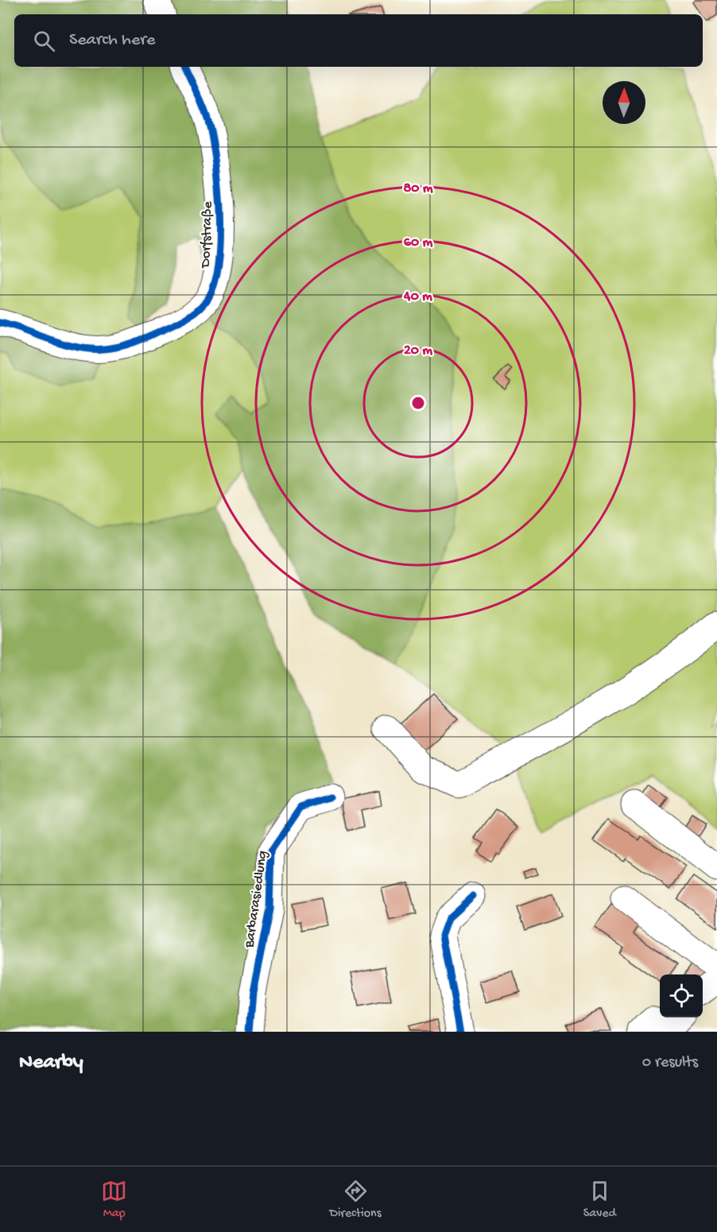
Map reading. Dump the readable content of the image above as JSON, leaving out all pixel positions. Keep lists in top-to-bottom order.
{
  "streets": {
    "street": ["Dorfstraße", "Barbarasiedlung"]
  },
  "north": "top",
  "page": {
    "search": "Search here",
    "heading": ["Nearby", "0 results"],
    "nav": ["Map", "Directions", "Saved"]
  },
  "rings": [
    "80 m",
    "60 m",
    "40 m",
    "20 m"
  ]
}
